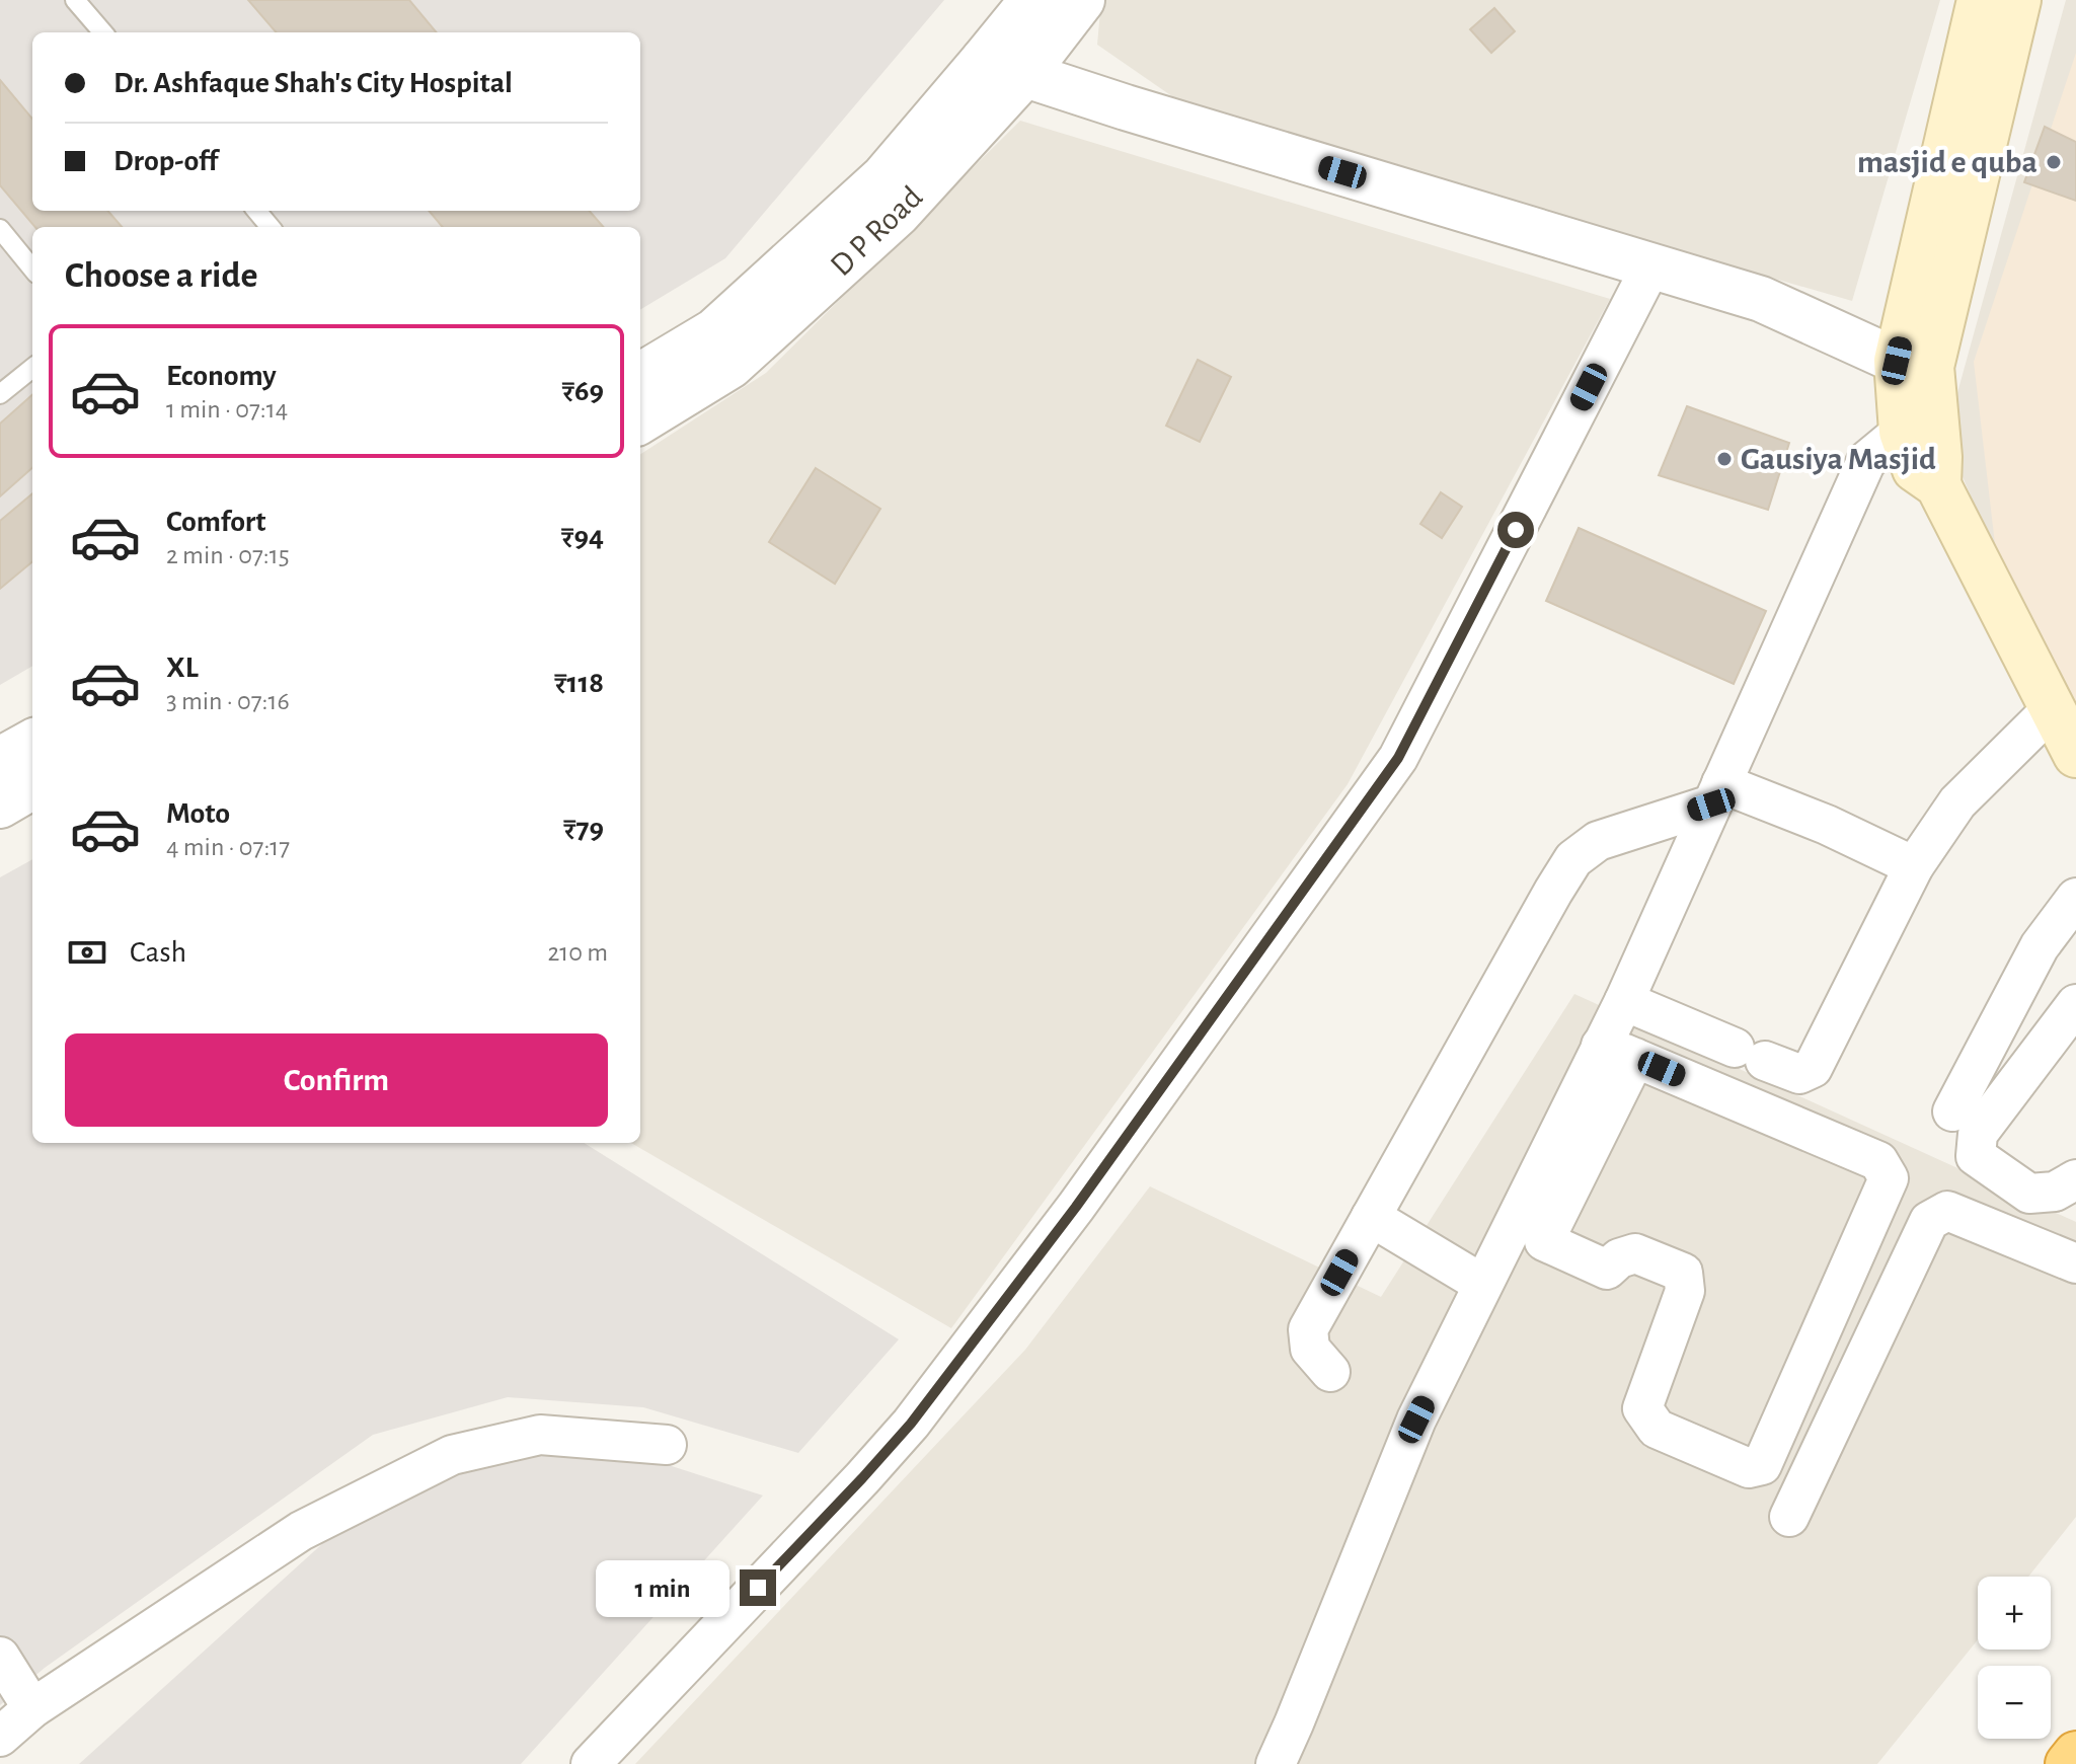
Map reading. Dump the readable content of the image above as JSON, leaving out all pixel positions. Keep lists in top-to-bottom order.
{
  "streets": {
    "street": ["D P Road"]
  },
  "places": ["masjid e quba", "Gausiya Masjid"],
  "page": {
    "banner": ["Dr. Ashfaque Shah's City Hospital", "Drop-off"],
    "heading": "Choose a ride",
    "list": [
      {
        "name": "Economy",
        "note": "1 min · 07:14",
        "value": "₹69"
      },
      {
        "name": "Comfort",
        "note": "2 min · 07:15",
        "value": "₹94"
      },
      {
        "name": "XL",
        "note": "3 min · 07:16",
        "value": "₹118"
      },
      {
        "name": "Moto",
        "note": "4 min · 07:17",
        "value": "₹79"
      }
    ],
    "pay": ["Cash", "210 m"],
    "buttons": "Confirm",
    "bubble": "1 min",
    "map_buttons": ["+", "−"]
  }
}
